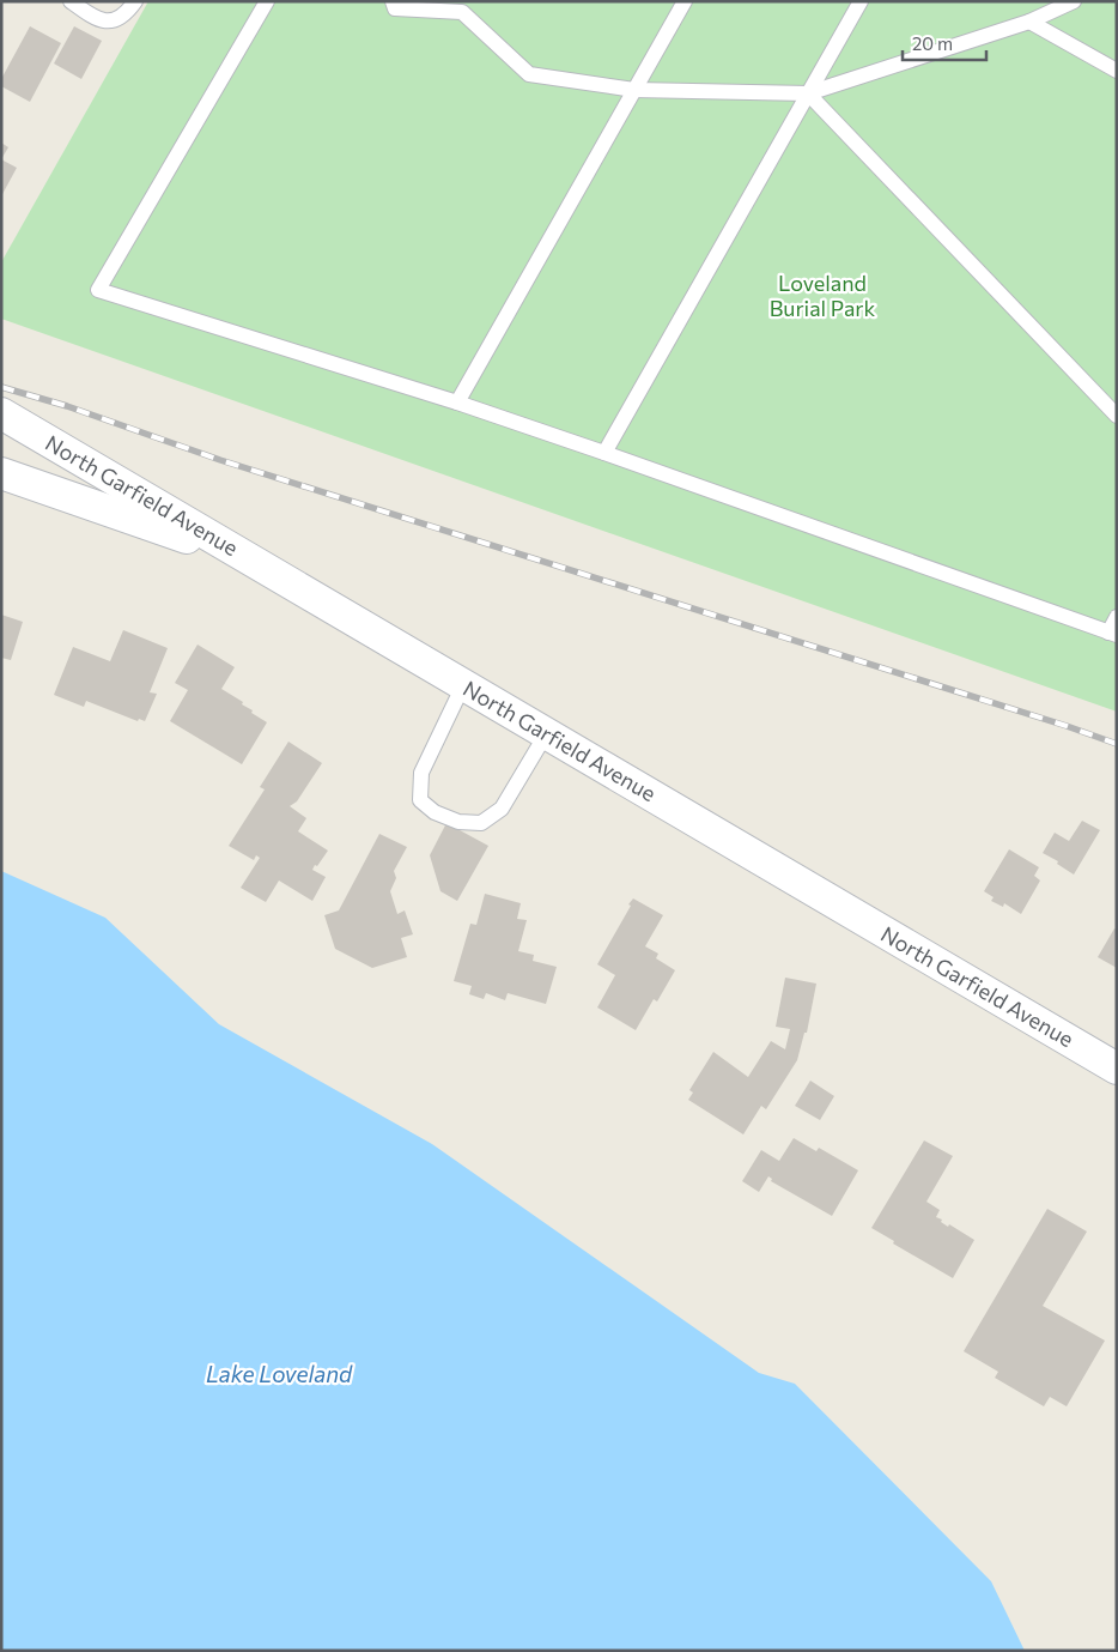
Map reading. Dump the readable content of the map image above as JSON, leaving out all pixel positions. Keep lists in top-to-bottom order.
{
  "streets": {
    "street": ["North Garfield Avenue"]
  },
  "water": ["Lake Loveland"],
  "parks": ["Loveland Burial Park"],
  "scale_bar": "20 m"
}
